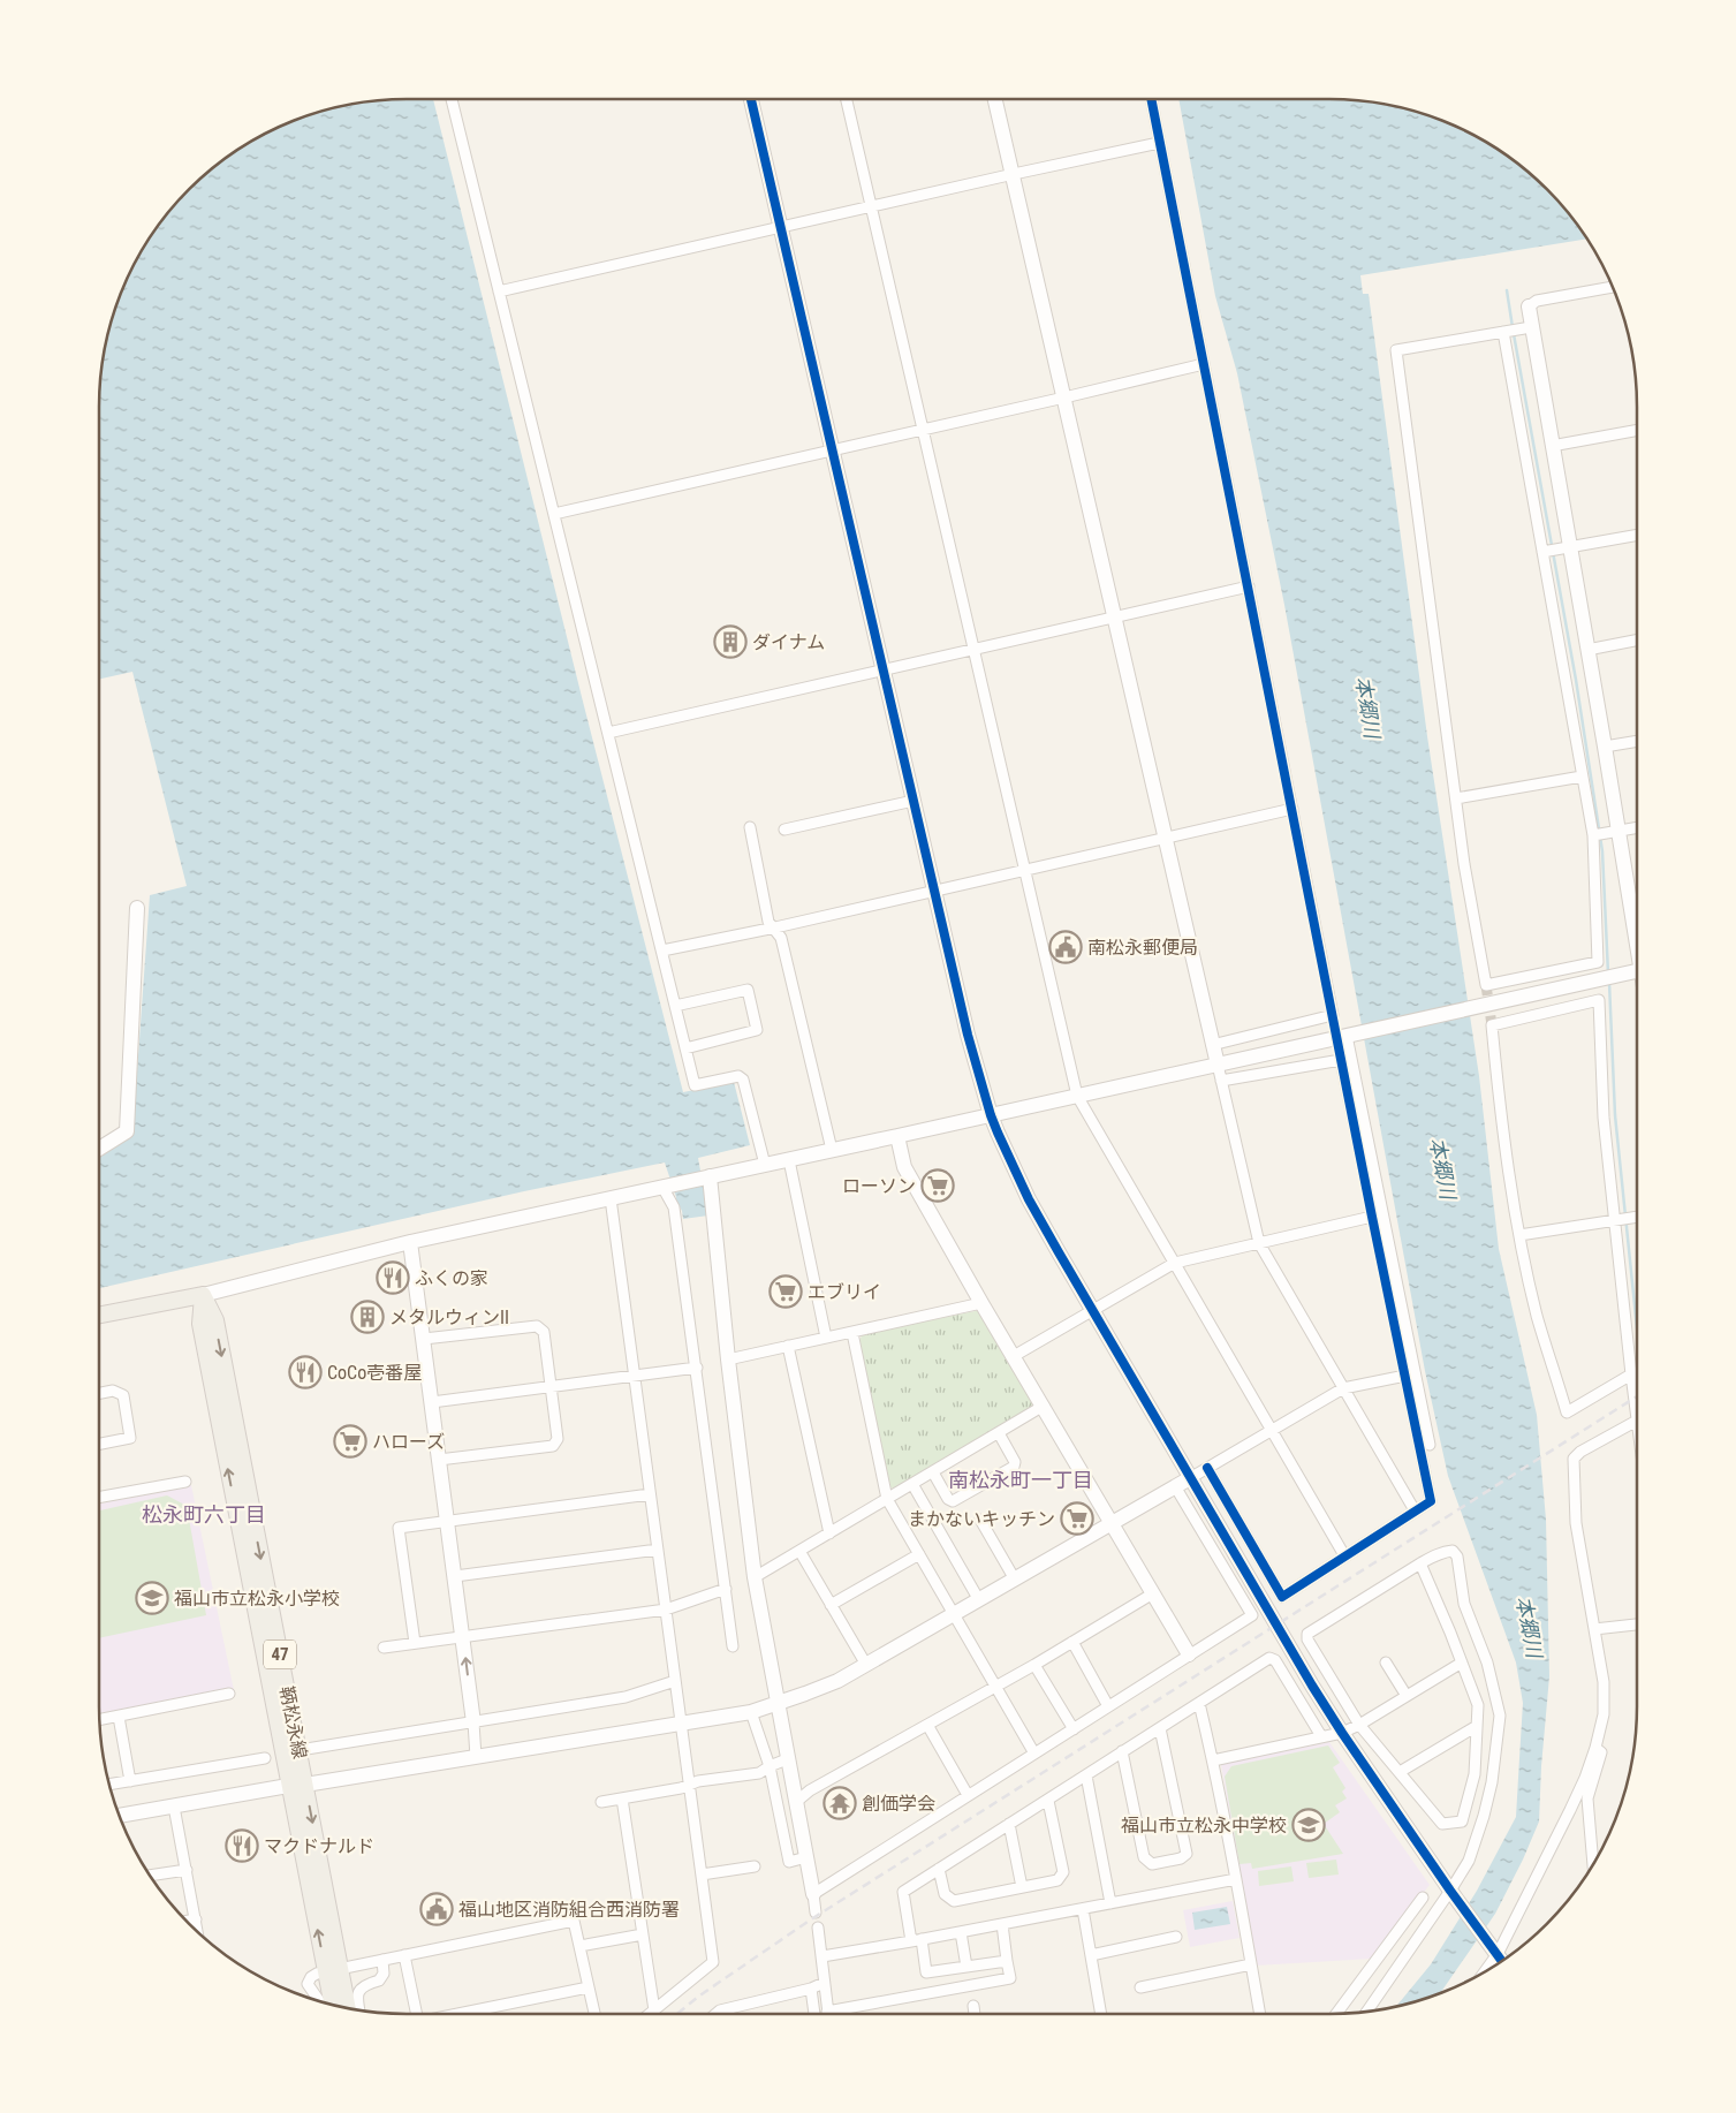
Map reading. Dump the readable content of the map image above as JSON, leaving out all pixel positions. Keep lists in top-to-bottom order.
{
  "streets": {
    "main road": ["47", "鞆松永線"]
  },
  "districts": ["南松永町一丁目", "松永町六丁目"],
  "water": ["本郷川"],
  "places": {
    "building": ["ダイナム", "メタルウィンII"],
    "public building": ["南松永郵便局", "福山地区消防組合西消防署"],
    "supermarket": [
      "ローソン",
      "エブリイ",
      "ハローズ",
      "まかないキッチン"
    ],
    "restaurant": ["ふくの家", "CoCo壱番屋", "マクドナルド"],
    "school or university": ["福山市立松永小学校", "福山市立松永中学校"],
    "temple": ["創価学会"]
  }
}
